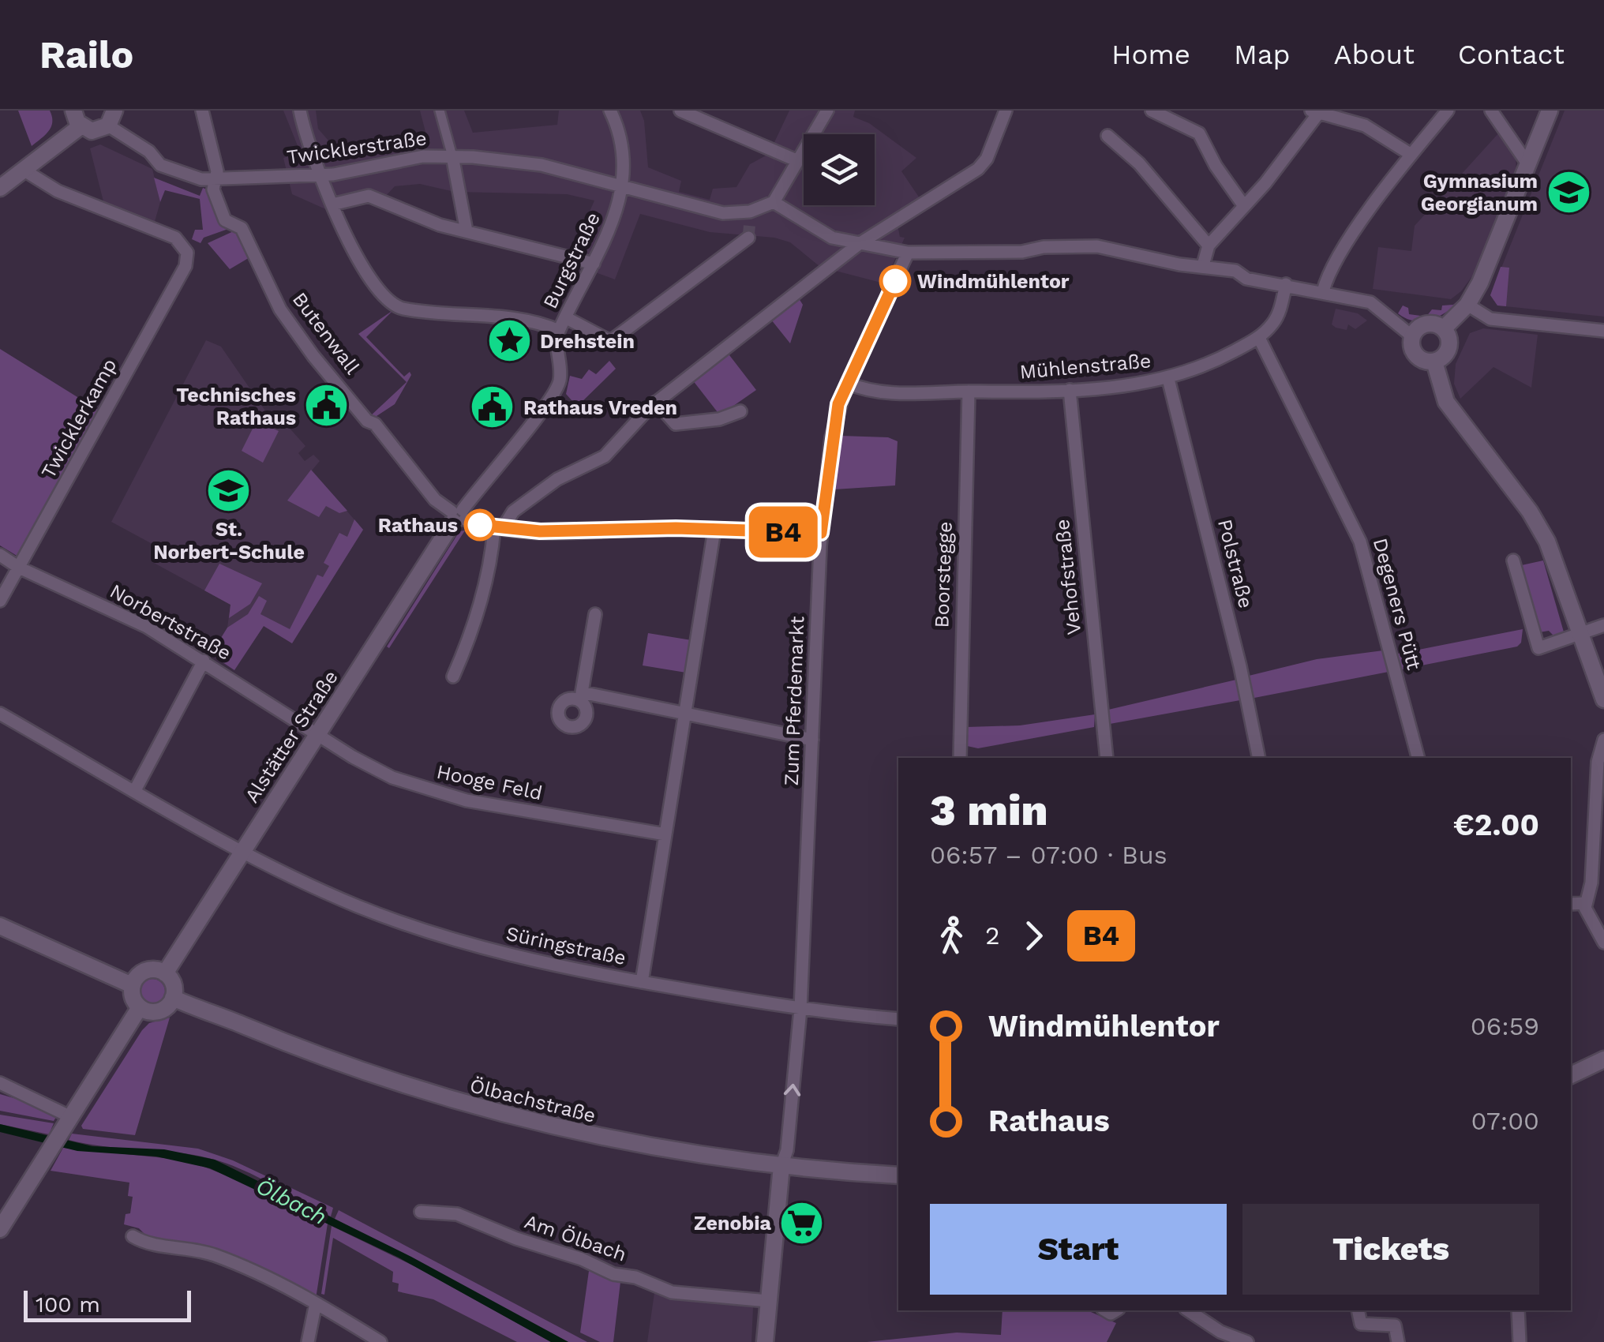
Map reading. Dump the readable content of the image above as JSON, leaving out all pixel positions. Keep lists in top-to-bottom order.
{
  "streets": {
    "street": [
      "Twicklerstraße",
      "Burgstraße",
      "Butenwall",
      "Mühlenstraße",
      "Twicklerkamp",
      "Polstraße",
      "Boorstegge",
      "Vehofstraße",
      "Degeners Pütt",
      "Norbertstraße",
      "Zum Pferdemarkt",
      "Alstätter Straße",
      "Hooge Feld",
      "Süringstraße",
      "Ölbachstraße",
      "Am Ölbach"
    ]
  },
  "crossings": [
    ["Twicklerstraße", "Burgstraße"],
    ["Twicklerstraße", "Butenwall"],
    ["Burgstraße", "Butenwall"],
    ["Burgstraße", "Alstätter Straße"],
    ["Butenwall", "Alstätter Straße"],
    ["Mühlenstraße", "Polstraße"],
    ["Mühlenstraße", "Boorstegge"],
    ["Mühlenstraße", "Vehofstraße"],
    ["Mühlenstraße", "Degeners Pütt"],
    ["Mühlenstraße", "Zum Pferdemarkt"],
    ["Twicklerkamp", "Norbertstraße"],
    ["Norbertstraße", "Alstätter Straße"],
    ["Norbertstraße", "Hooge Feld"],
    ["Zum Pferdemarkt", "Süringstraße"],
    ["Zum Pferdemarkt", "Ölbachstraße"],
    ["Alstätter Straße", "Hooge Feld"],
    ["Alstätter Straße", "Süringstraße"],
    ["Alstätter Straße", "Ölbachstraße"]
  ],
  "water": ["Ölbach"],
  "places": {
    "school or university": ["Gymnasium Georgianum", "St. Norbert-Schule"],
    "other": ["Windmühlentor", "Rathaus"],
    "place": ["Drehstein"],
    "public building": ["Technisches Rathaus", "Rathaus Vreden"],
    "supermarket": ["Zenobia"]
  },
  "lines": ["bus line B4"],
  "scale_bar": "100 m",
  "page": {
    "header": "Railo",
    "nav": [
      "Home",
      "Map",
      "About",
      "Contact"
    ],
    "on_map": "B4",
    "heading": ["3 min", "06:57 – 07:00 · Bus", "€2.00"],
    "legs": ["2", "B4"],
    "list": [
      {
        "name": "Windmühlentor",
        "value": "06:59"
      },
      {
        "name": "Rathaus",
        "value": "07:00"
      }
    ],
    "buttons": ["Start", "Tickets"],
    "scale": "100 m"
  }
}
